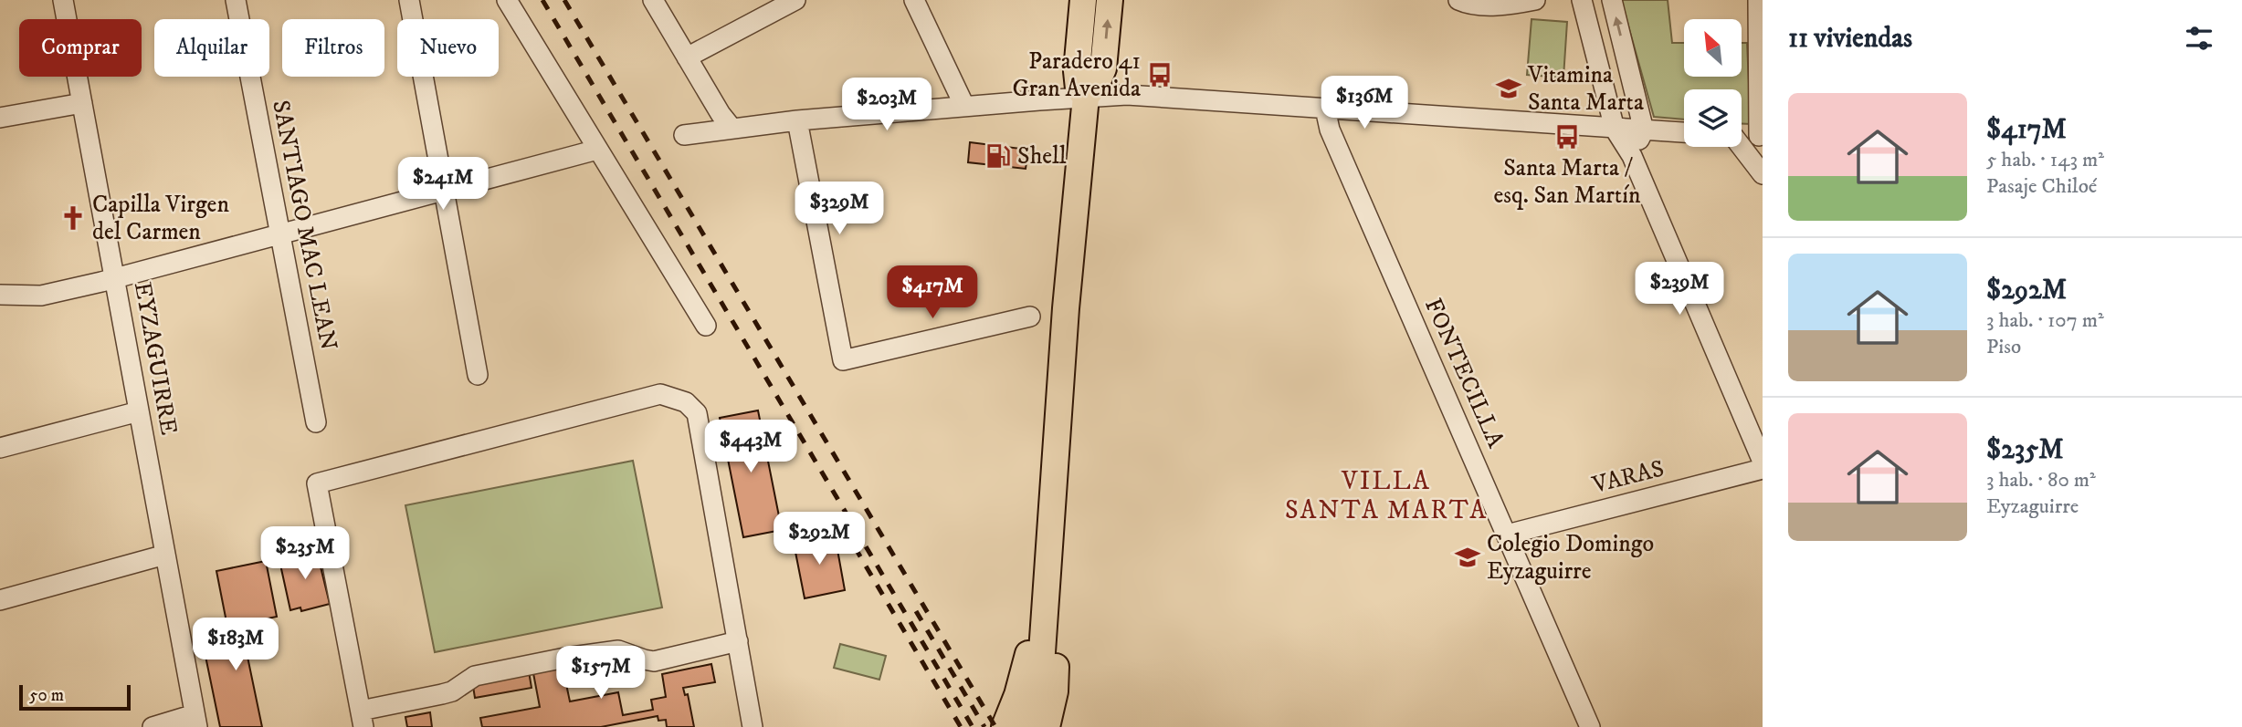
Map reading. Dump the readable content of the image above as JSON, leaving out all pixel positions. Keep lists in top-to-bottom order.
{
  "streets": {
    "street": [
      "SANTIAGO MAC LEAN",
      "EYZAGUIRRE",
      "FONTECILLA",
      "VARAS"
    ]
  },
  "crossings": [
    ["FONTECILLA", "VARAS"]
  ],
  "districts": ["VILLA SANTA MARTA"],
  "places": {
    "bus stop": ["Paradero 41 Gran Avenida", "Santa Marta / esq. San Martín"],
    "school or university": ["Vitamina Santa Marta", "Colegio Domingo Eyzaguirre"],
    "fuel station": ["Shell"],
    "church": ["Capilla Virgen del Carmen"]
  },
  "scale_bar": "50 m",
  "north": "top left",
  "page": {
    "heading": "11 viviendas",
    "chip": [
      "Comprar",
      "Alquilar",
      "Filtros",
      "Nuevo"
    ],
    "price": [
      "$136M",
      "$203M",
      "$241M",
      "$329M",
      "$239M",
      "$417M",
      "$443M",
      "$292M",
      "$235M",
      "$183M",
      "$157M"
    ],
    "list": [
      {
        "name": "$417M",
        "note": "5 hab. · 143 m² · Pasaje Chiloé"
      },
      {
        "name": "$292M",
        "note": "3 hab. · 107 m² · Piso"
      },
      {
        "name": "$235M",
        "note": "3 hab. · 80 m² · Eyzaguirre"
      }
    ],
    "scale": "50 m"
  }
}
